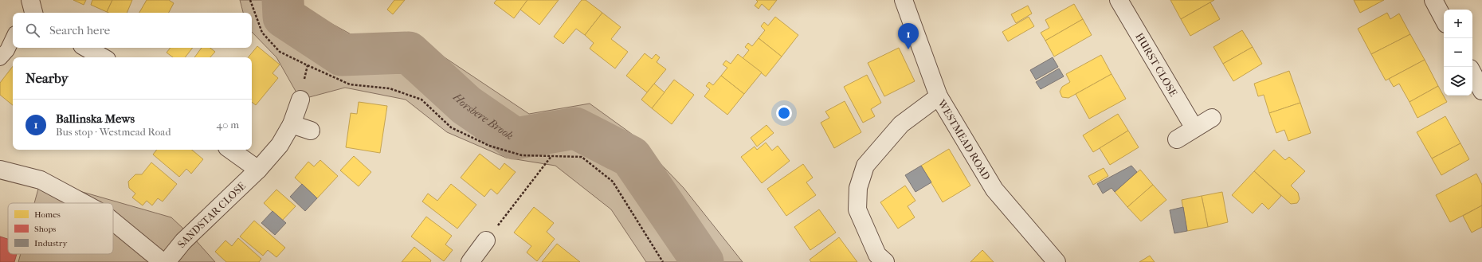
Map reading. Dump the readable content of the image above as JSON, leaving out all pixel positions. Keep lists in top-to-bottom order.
{
  "streets": {
    "street": ["HURST CLOSE", "WESTMEAD ROAD", "SANDSTAR CLOSE"]
  },
  "water": ["Horsbere Brook"],
  "legend": ["Homes", "Shops", "Industry"],
  "page": {
    "map_buttons": ["+", "−"],
    "search": "Search here",
    "pins": "1",
    "heading": "Nearby",
    "list": [
      {
        "mark": "1",
        "name": "Ballinska Mews",
        "note": "Bus stop · Westmead Road",
        "value": "40 m"
      }
    ]
  }
}
